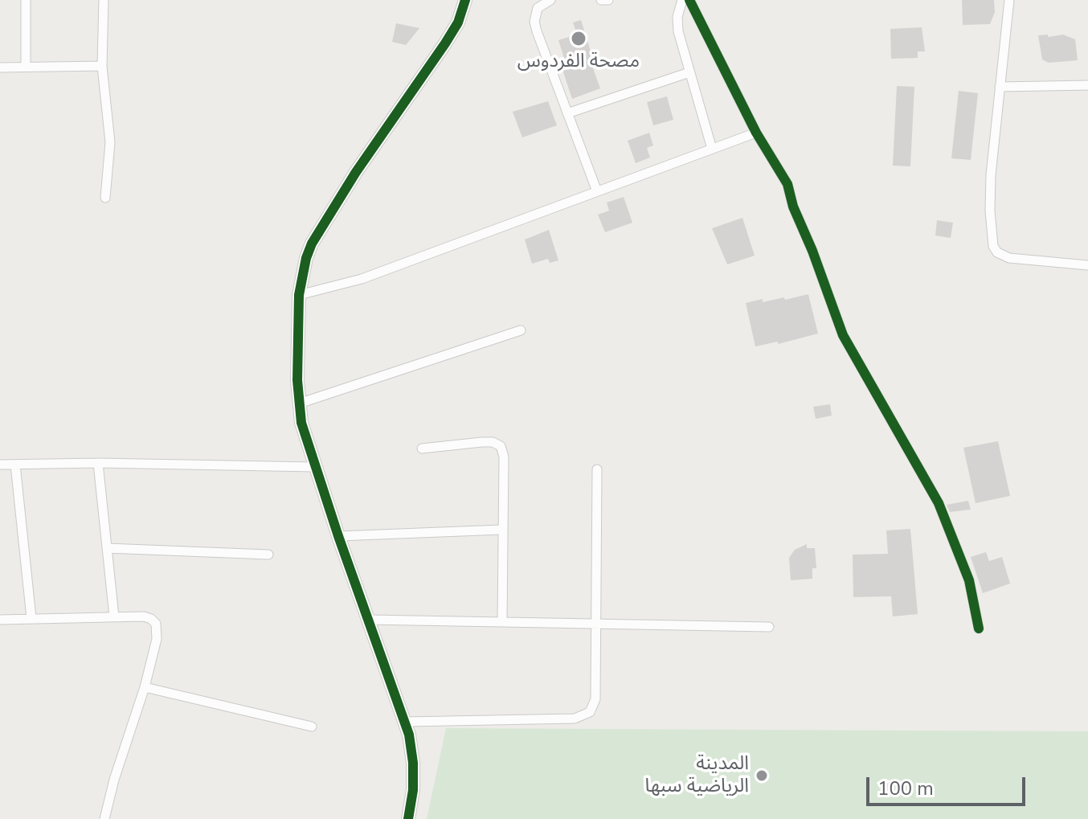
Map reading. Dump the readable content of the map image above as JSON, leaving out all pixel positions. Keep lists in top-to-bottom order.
{
  "places": ["مصحة الفردوس", "المدينة الرياضية سبها"],
  "scale_bar": "100 m"
}
